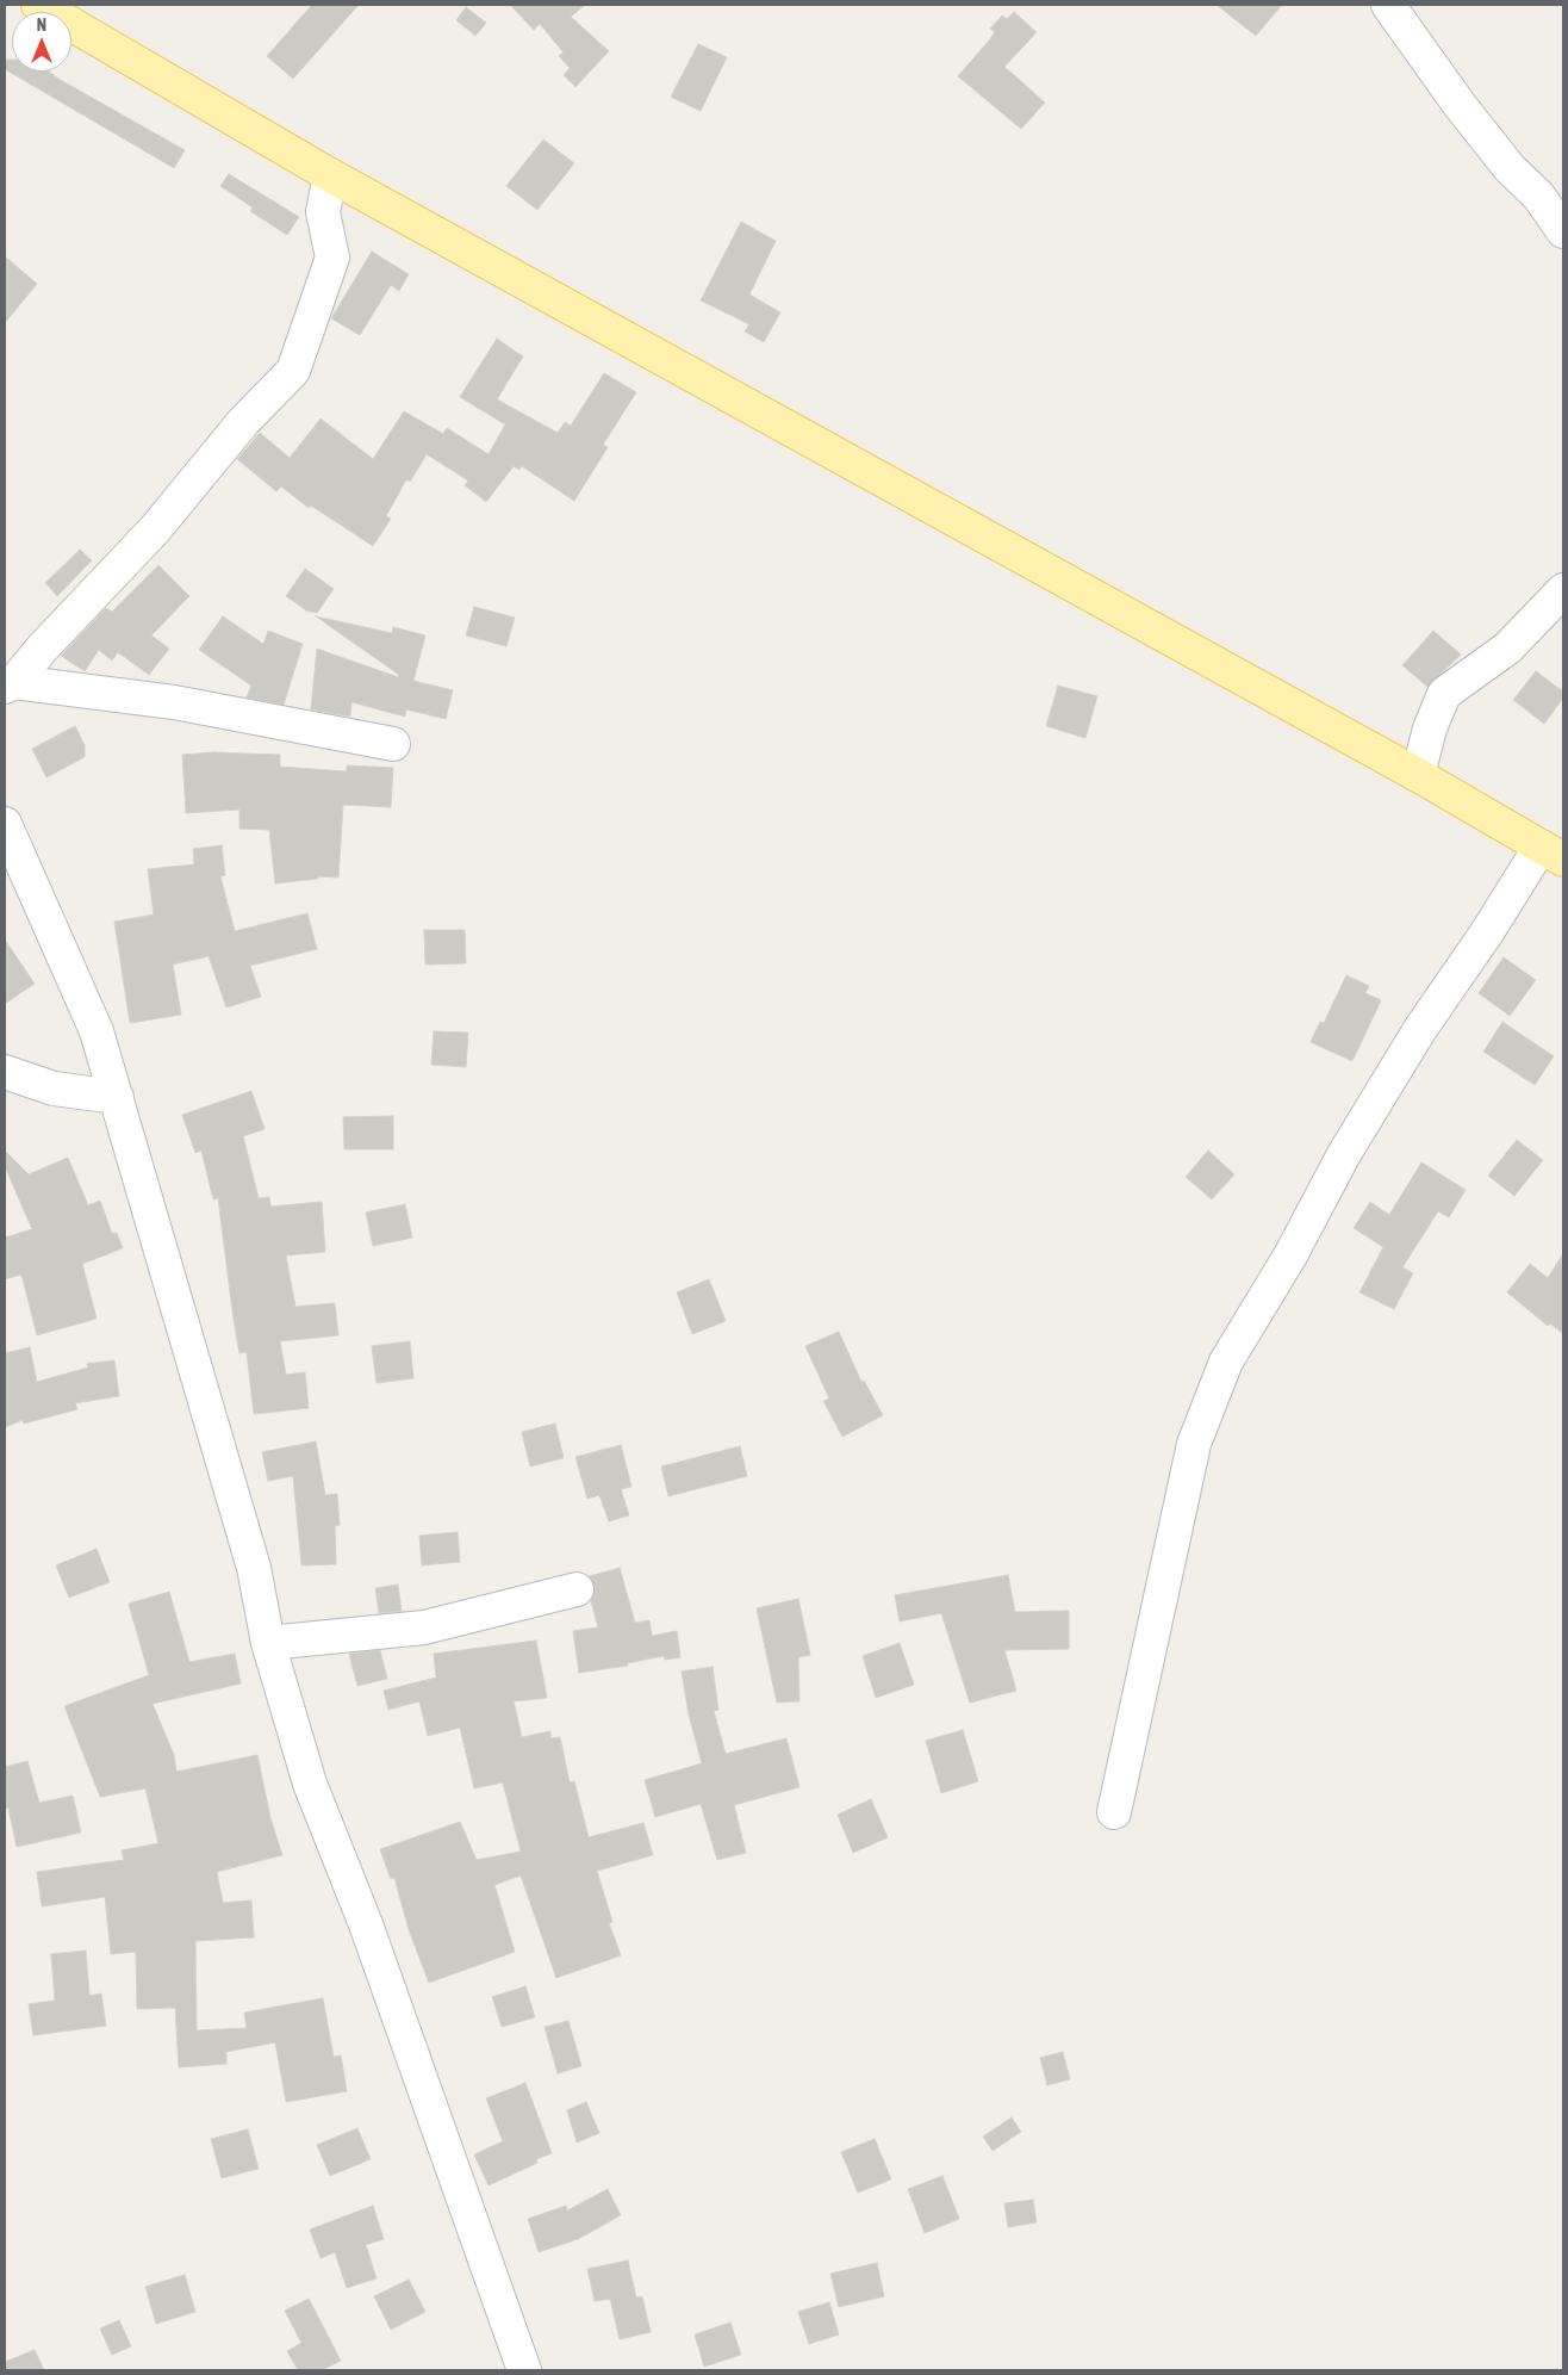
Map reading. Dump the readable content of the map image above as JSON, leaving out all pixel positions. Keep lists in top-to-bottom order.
{
  "north": "top"
}
